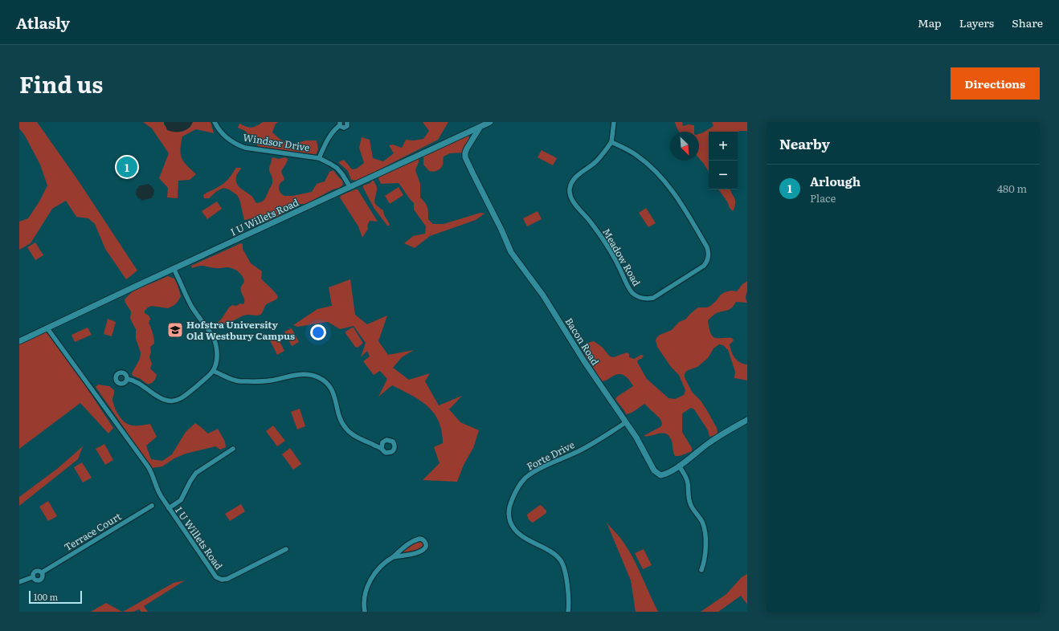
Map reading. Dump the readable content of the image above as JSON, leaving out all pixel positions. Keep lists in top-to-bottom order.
{
  "streets": {
    "street": [
      "Windsor Drive",
      "I U Willets Road",
      "Meadow Road",
      "Bacon Road",
      "Forte Drive",
      "Terrace Court"
    ]
  },
  "crossings": [
    ["Windsor Drive", "I U Willets Road"],
    ["I U Willets Road", "Bacon Road"],
    ["Bacon Road", "Forte Drive"]
  ],
  "places": {
    "school or university": ["Hofstra University Old Westbury Campus"]
  },
  "scale_bar": "100 m",
  "north": "bottom right",
  "page": {
    "header": "Atlasly",
    "nav": ["Map", "Layers", "Share"],
    "title": "Find us",
    "buttons": "Directions",
    "heading": "Nearby",
    "map_buttons": ["+", "−"],
    "pins": "1",
    "list": [
      {
        "mark": "1",
        "name": "Arlough",
        "note": "Place",
        "value": "480 m"
      }
    ],
    "scale": "100 m"
  }
}
